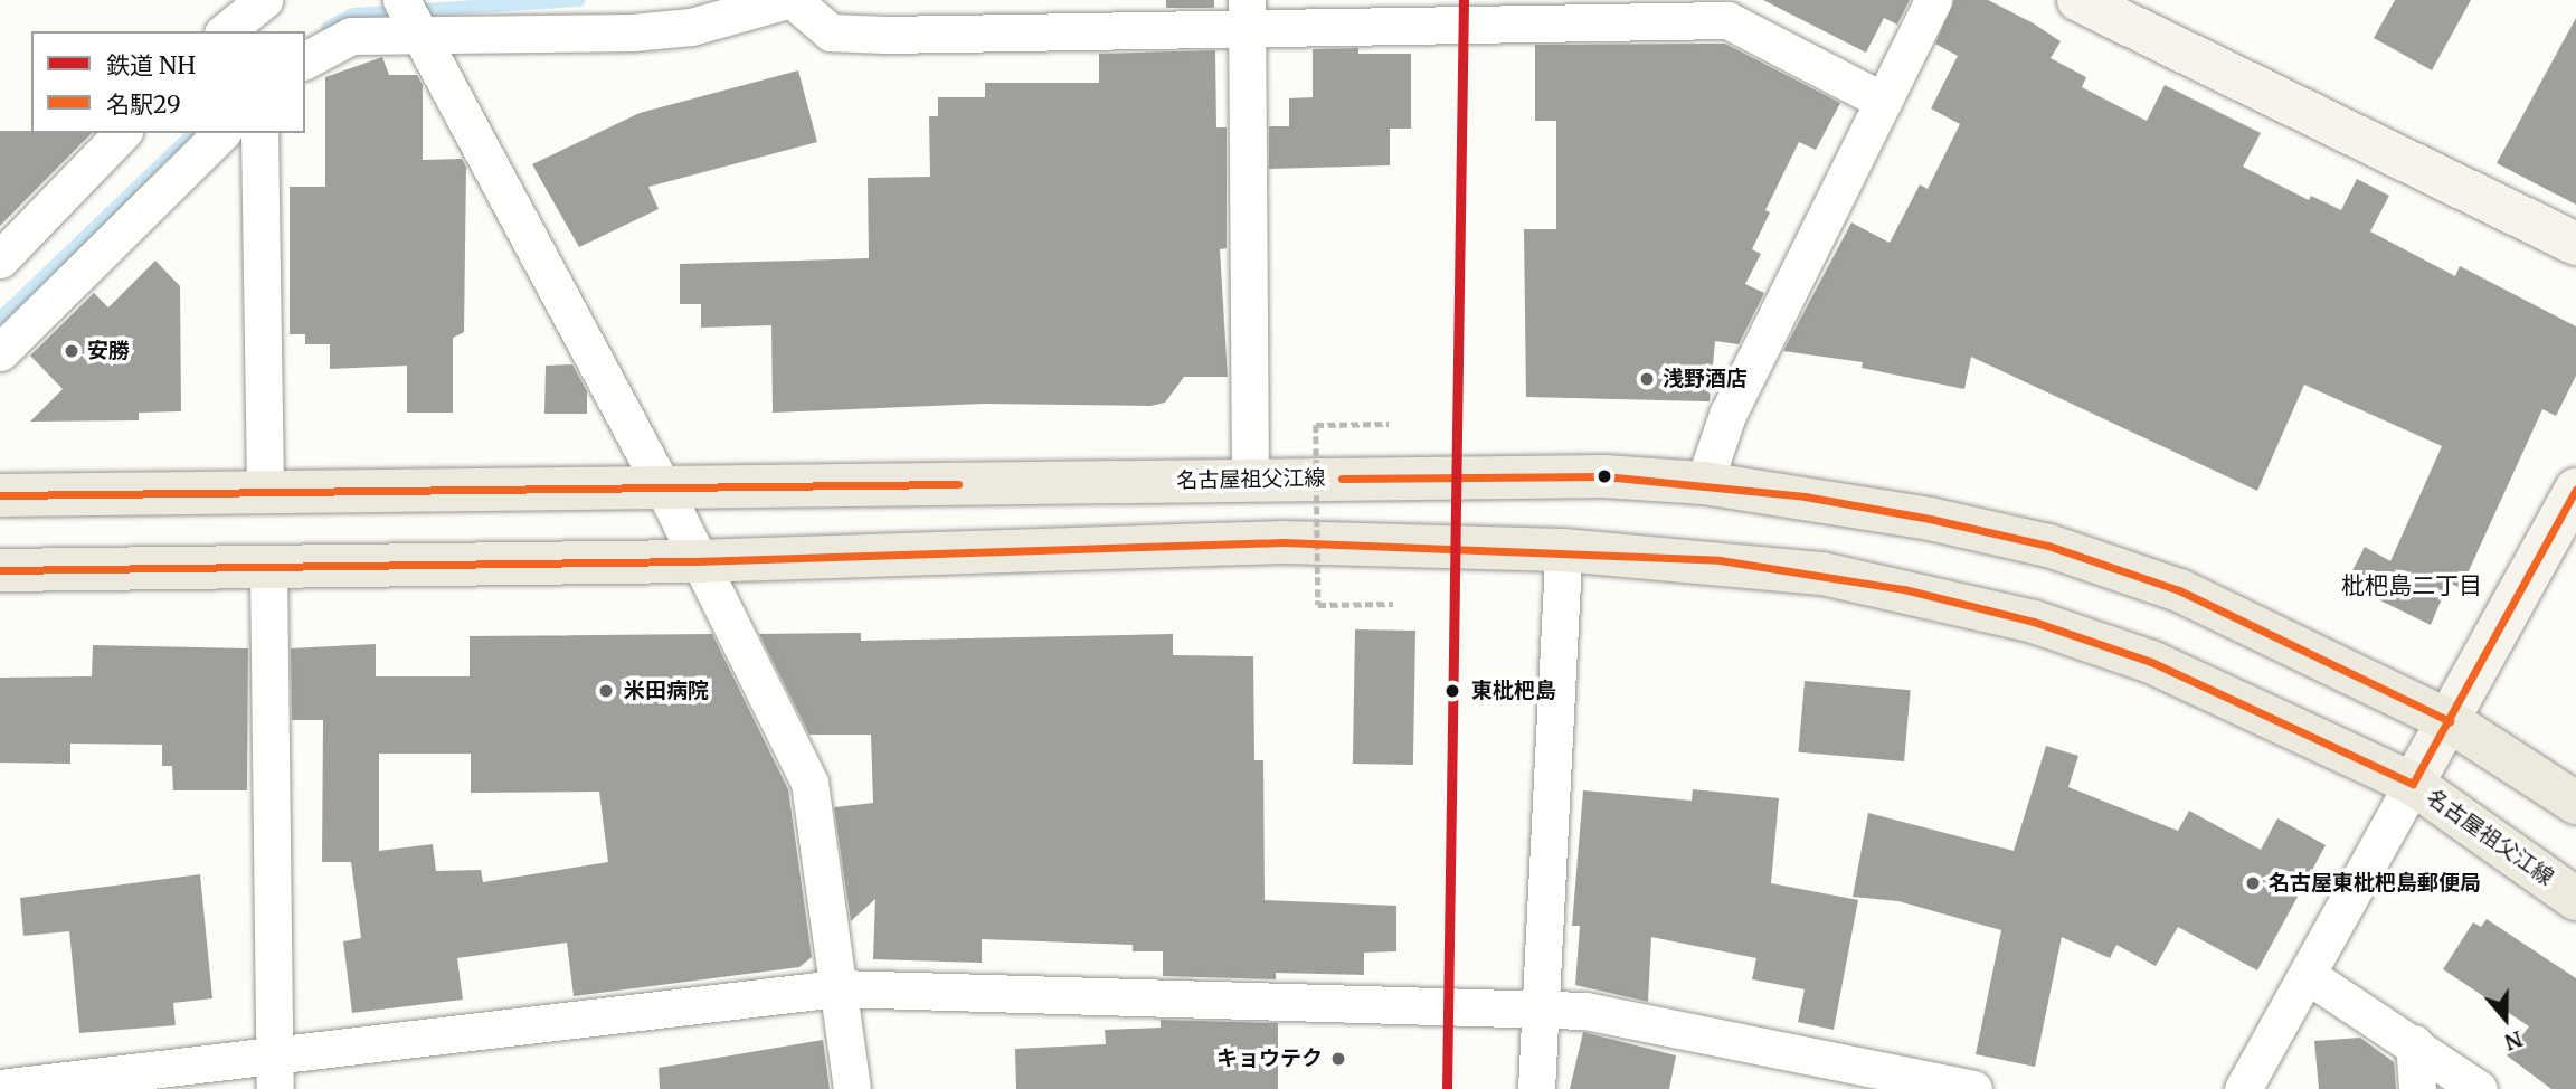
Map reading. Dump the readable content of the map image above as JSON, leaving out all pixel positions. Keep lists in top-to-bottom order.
{
  "streets": {
    "main road": ["名古屋祖父江線"]
  },
  "districts": ["枇杷島二丁目"],
  "places": [
    "安勝",
    "浅野酒店",
    "米田病院",
    "東枇杷島",
    "名古屋東枇杷島郵便局",
    "キョウテク"
  ],
  "lines": ["rail line NH", "transit line 名駅29"],
  "legend": ["鉄道 NH", "名駅29"],
  "north": "bottom"
}
